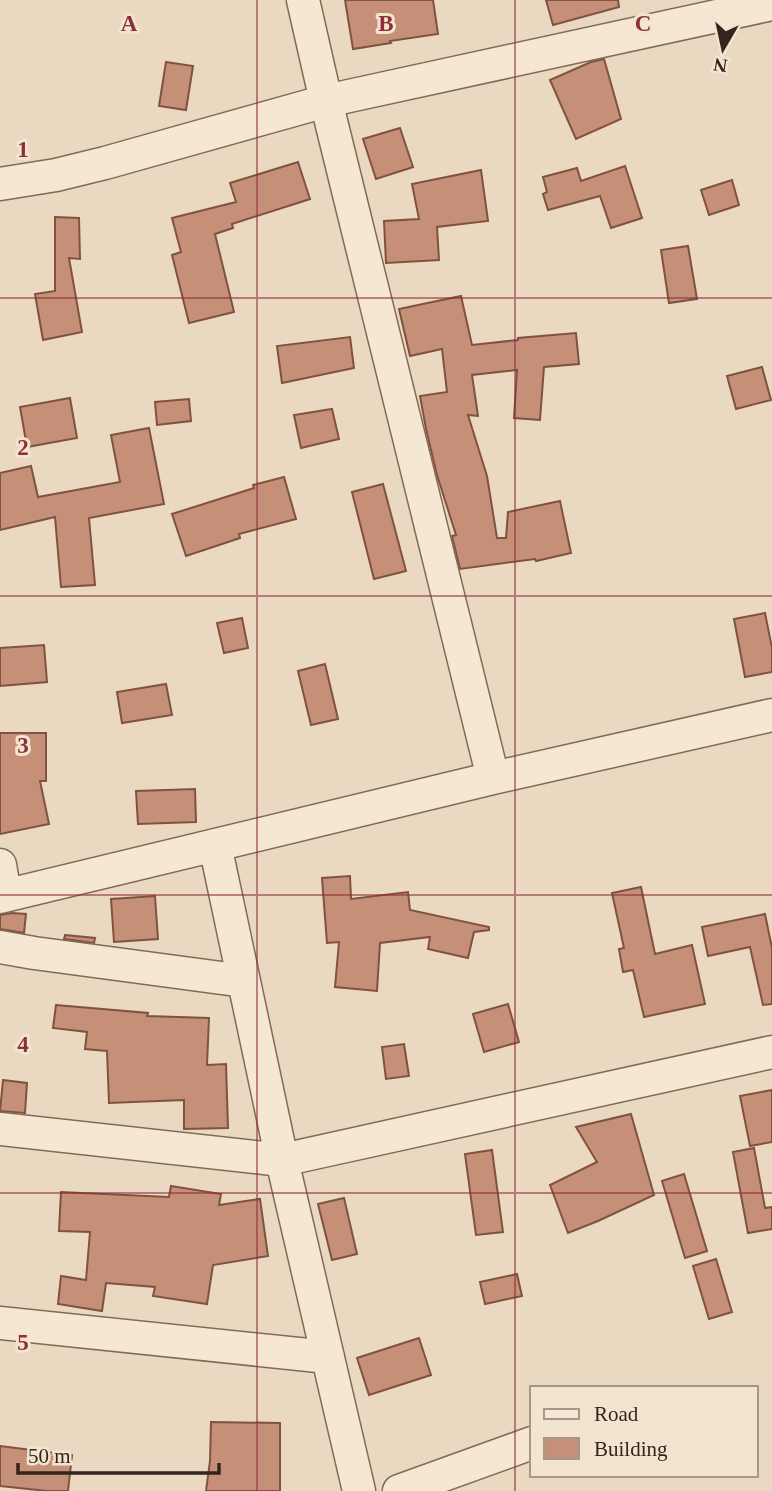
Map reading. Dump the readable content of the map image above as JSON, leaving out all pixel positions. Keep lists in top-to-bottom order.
{
  "legend": ["Road", "Building"],
  "scale_bar": "50 m",
  "north": "bottom",
  "grid": {
    "columns": ["A", "B", "C"],
    "rows": [
      "1",
      "2",
      "3",
      "4",
      "5"
    ]
  }
}
